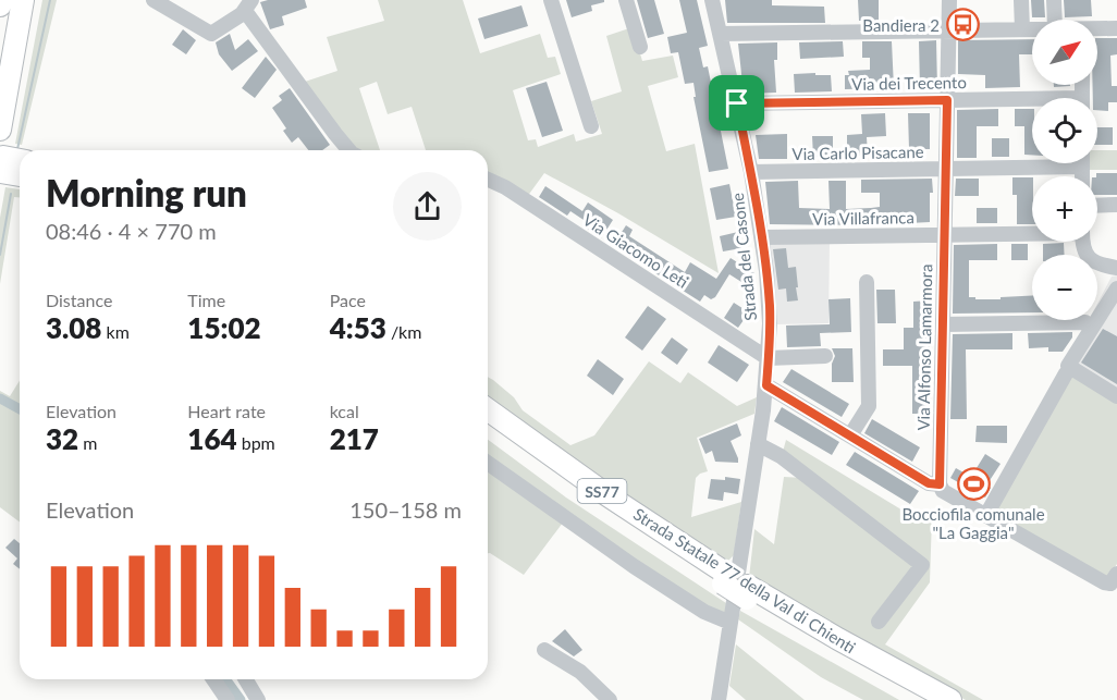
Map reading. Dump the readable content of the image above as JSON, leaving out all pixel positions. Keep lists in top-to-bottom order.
{
  "streets": {
    "highway": ["SS77", "Strada Statale 77 della Val di Chienti"],
    "street": [
      "Via dei Trecento",
      "Via Carlo Pisacane",
      "Via Villafranca",
      "Via Giacomo Leti",
      "Strada del Casone",
      "Via Alfonso Lamarmora"
    ]
  },
  "crossings": [
    ["Via dei Trecento", "Strada del Casone"],
    ["Via dei Trecento", "Via Alfonso Lamarmora"],
    ["Via Carlo Pisacane", "Strada del Casone"],
    ["Via Carlo Pisacane", "Via Alfonso Lamarmora"],
    ["Via Villafranca", "Strada del Casone"],
    ["Via Villafranca", "Via Alfonso Lamarmora"],
    ["Via Giacomo Leti", "Strada del Casone"]
  ],
  "places": {
    "bus stop": ["Bandiera 2"],
    "sports": ["Bocciofila comunale \"La Gaggia\""]
  },
  "north": "top right",
  "page": {
    "map_buttons": ["+", "−"],
    "heading": ["Morning run", "08:46 · 4 × 770 m"],
    "stats": [
      ["Distance", "3.08 km"],
      ["Time", "15:02"],
      ["Pace", "4:53 /km"],
      ["Elevation", "32 m"],
      ["Heart rate", "164 bpm"],
      ["kcal", "217"]
    ],
    "chart": ["Elevation", "150–158 m"]
  }
}
